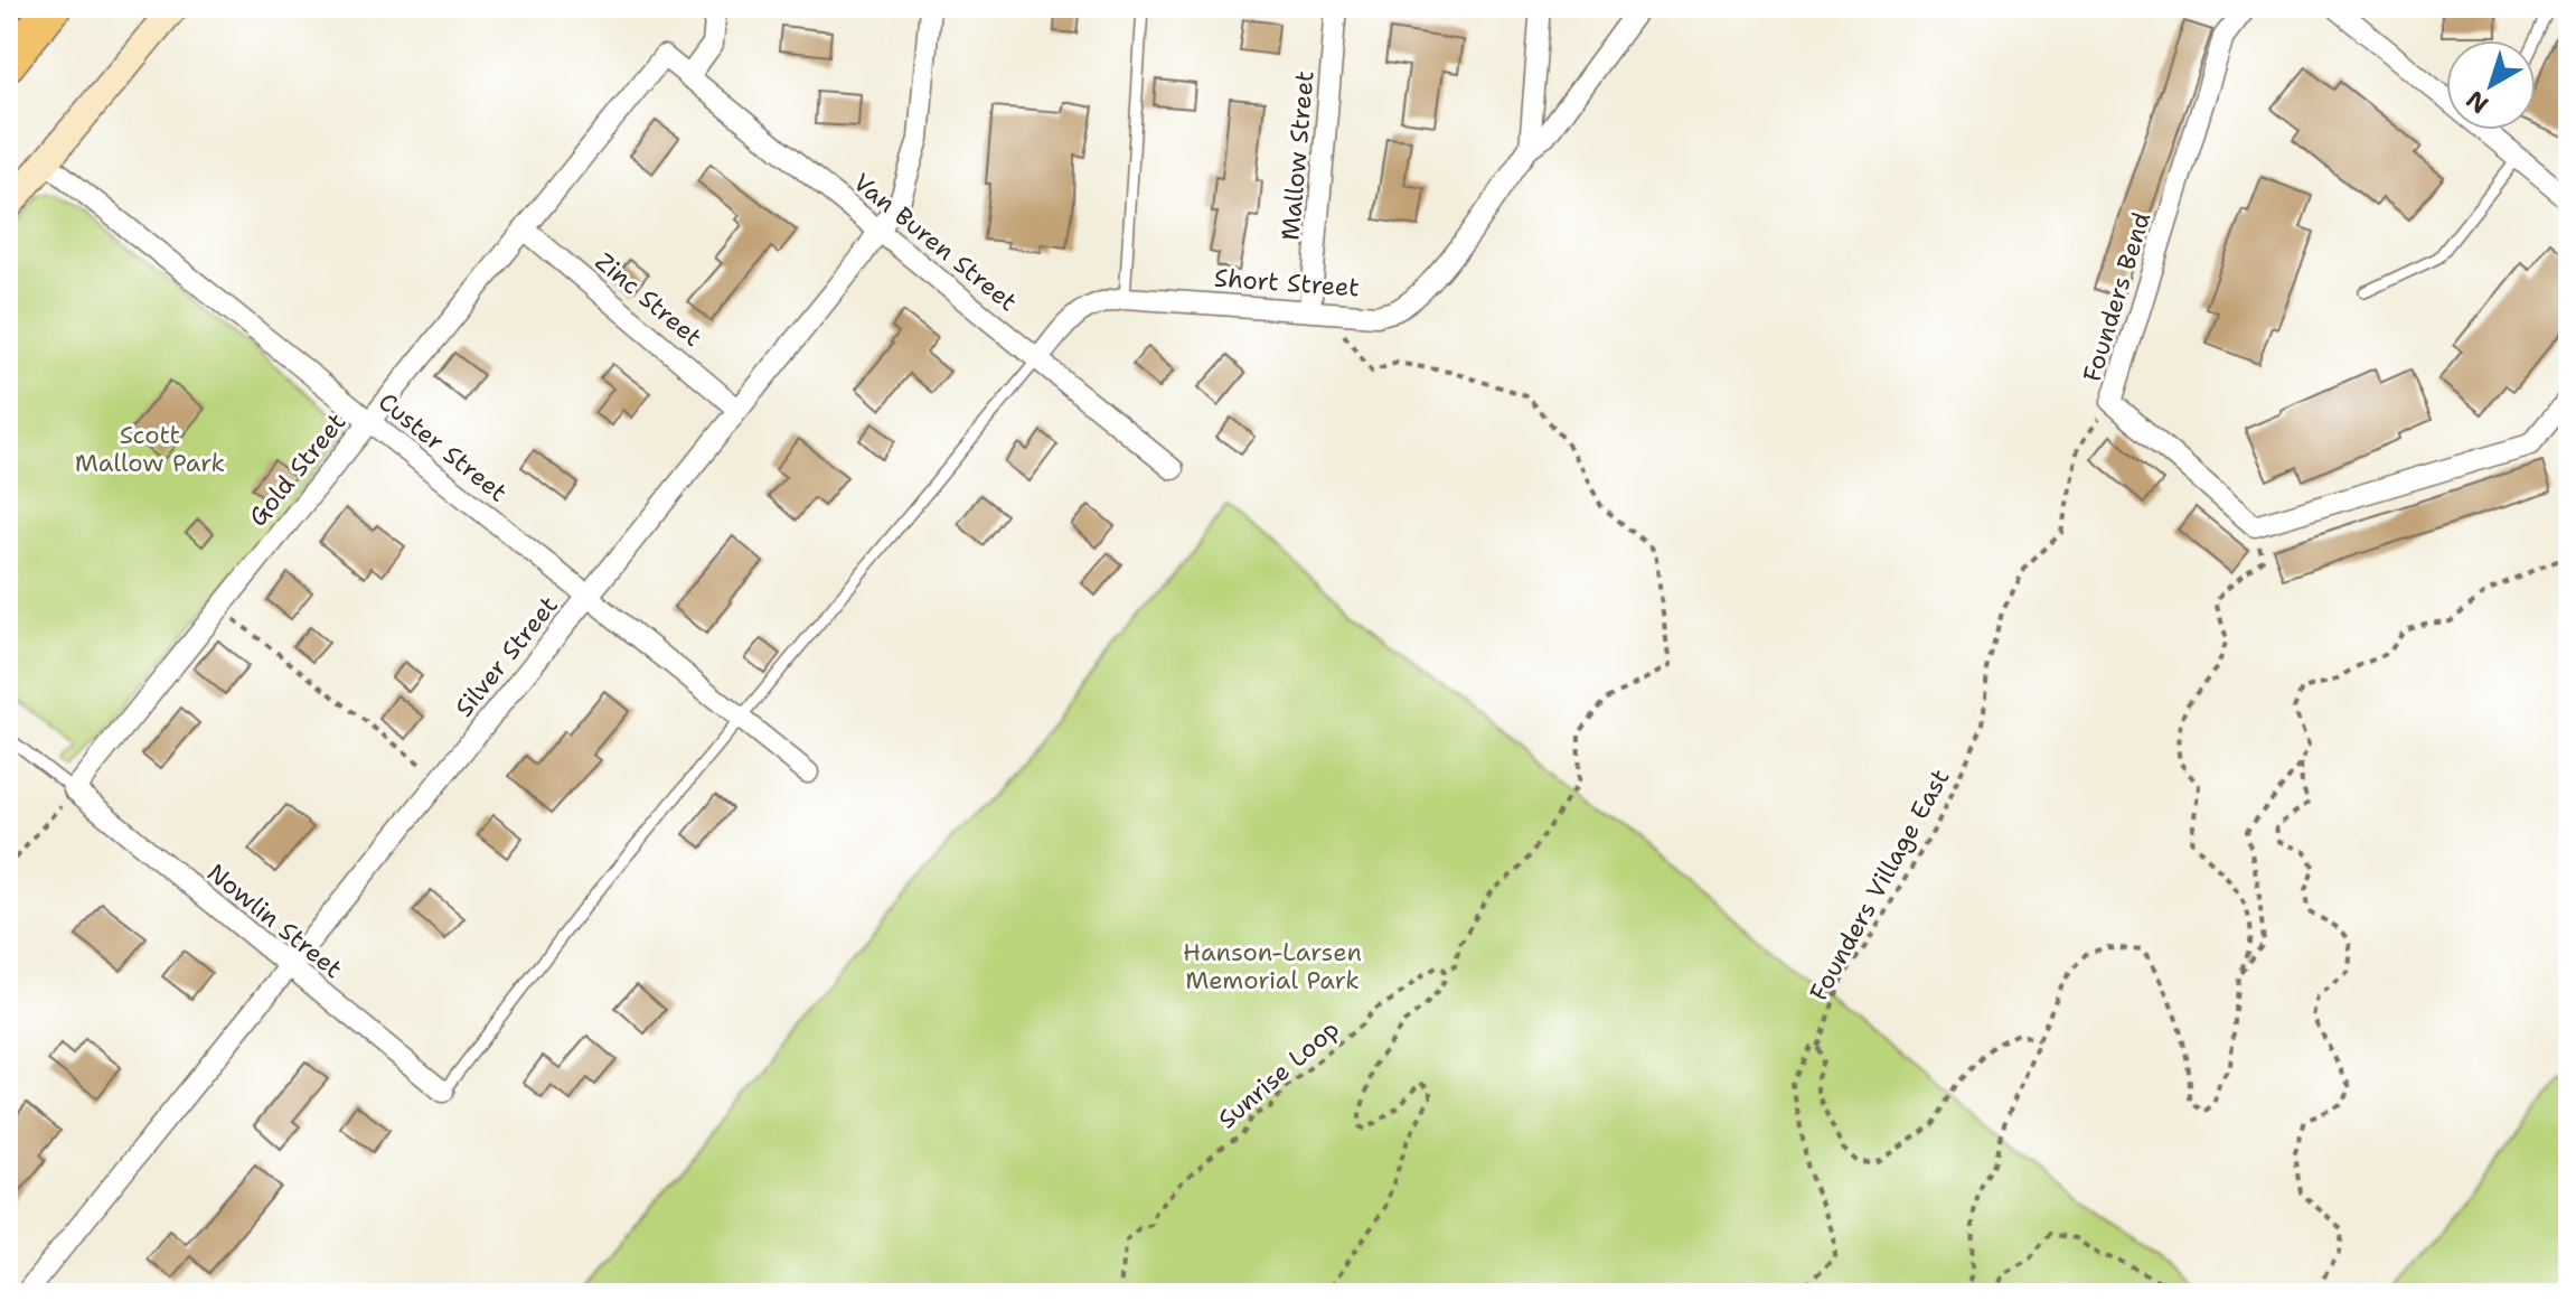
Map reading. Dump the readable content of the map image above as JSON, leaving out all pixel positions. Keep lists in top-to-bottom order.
{
  "streets": {
    "street": [
      "Mallow Street",
      "Van Buren Street",
      "Short Street",
      "Founders Bend",
      "Zinc Street",
      "Custer Street",
      "Gold Street",
      "Silver Street",
      "Nowlin Street"
    ],
    "path": ["Founders Village East", "Sunrise Loop"]
  },
  "crossings": [
    ["Mallow Street", "Short Street"],
    ["Van Buren Street", "Short Street"],
    ["Van Buren Street", "Gold Street"],
    ["Van Buren Street", "Silver Street"],
    ["Founders Bend", "Founders Village East"],
    ["Zinc Street", "Gold Street"],
    ["Zinc Street", "Silver Street"],
    ["Custer Street", "Gold Street"],
    ["Custer Street", "Silver Street"],
    ["Gold Street", "Nowlin Street"],
    ["Silver Street", "Nowlin Street"]
  ],
  "parks": ["Scott Mallow Park", "Hanson-Larsen Memorial Park"],
  "north": "bottom left"
}
